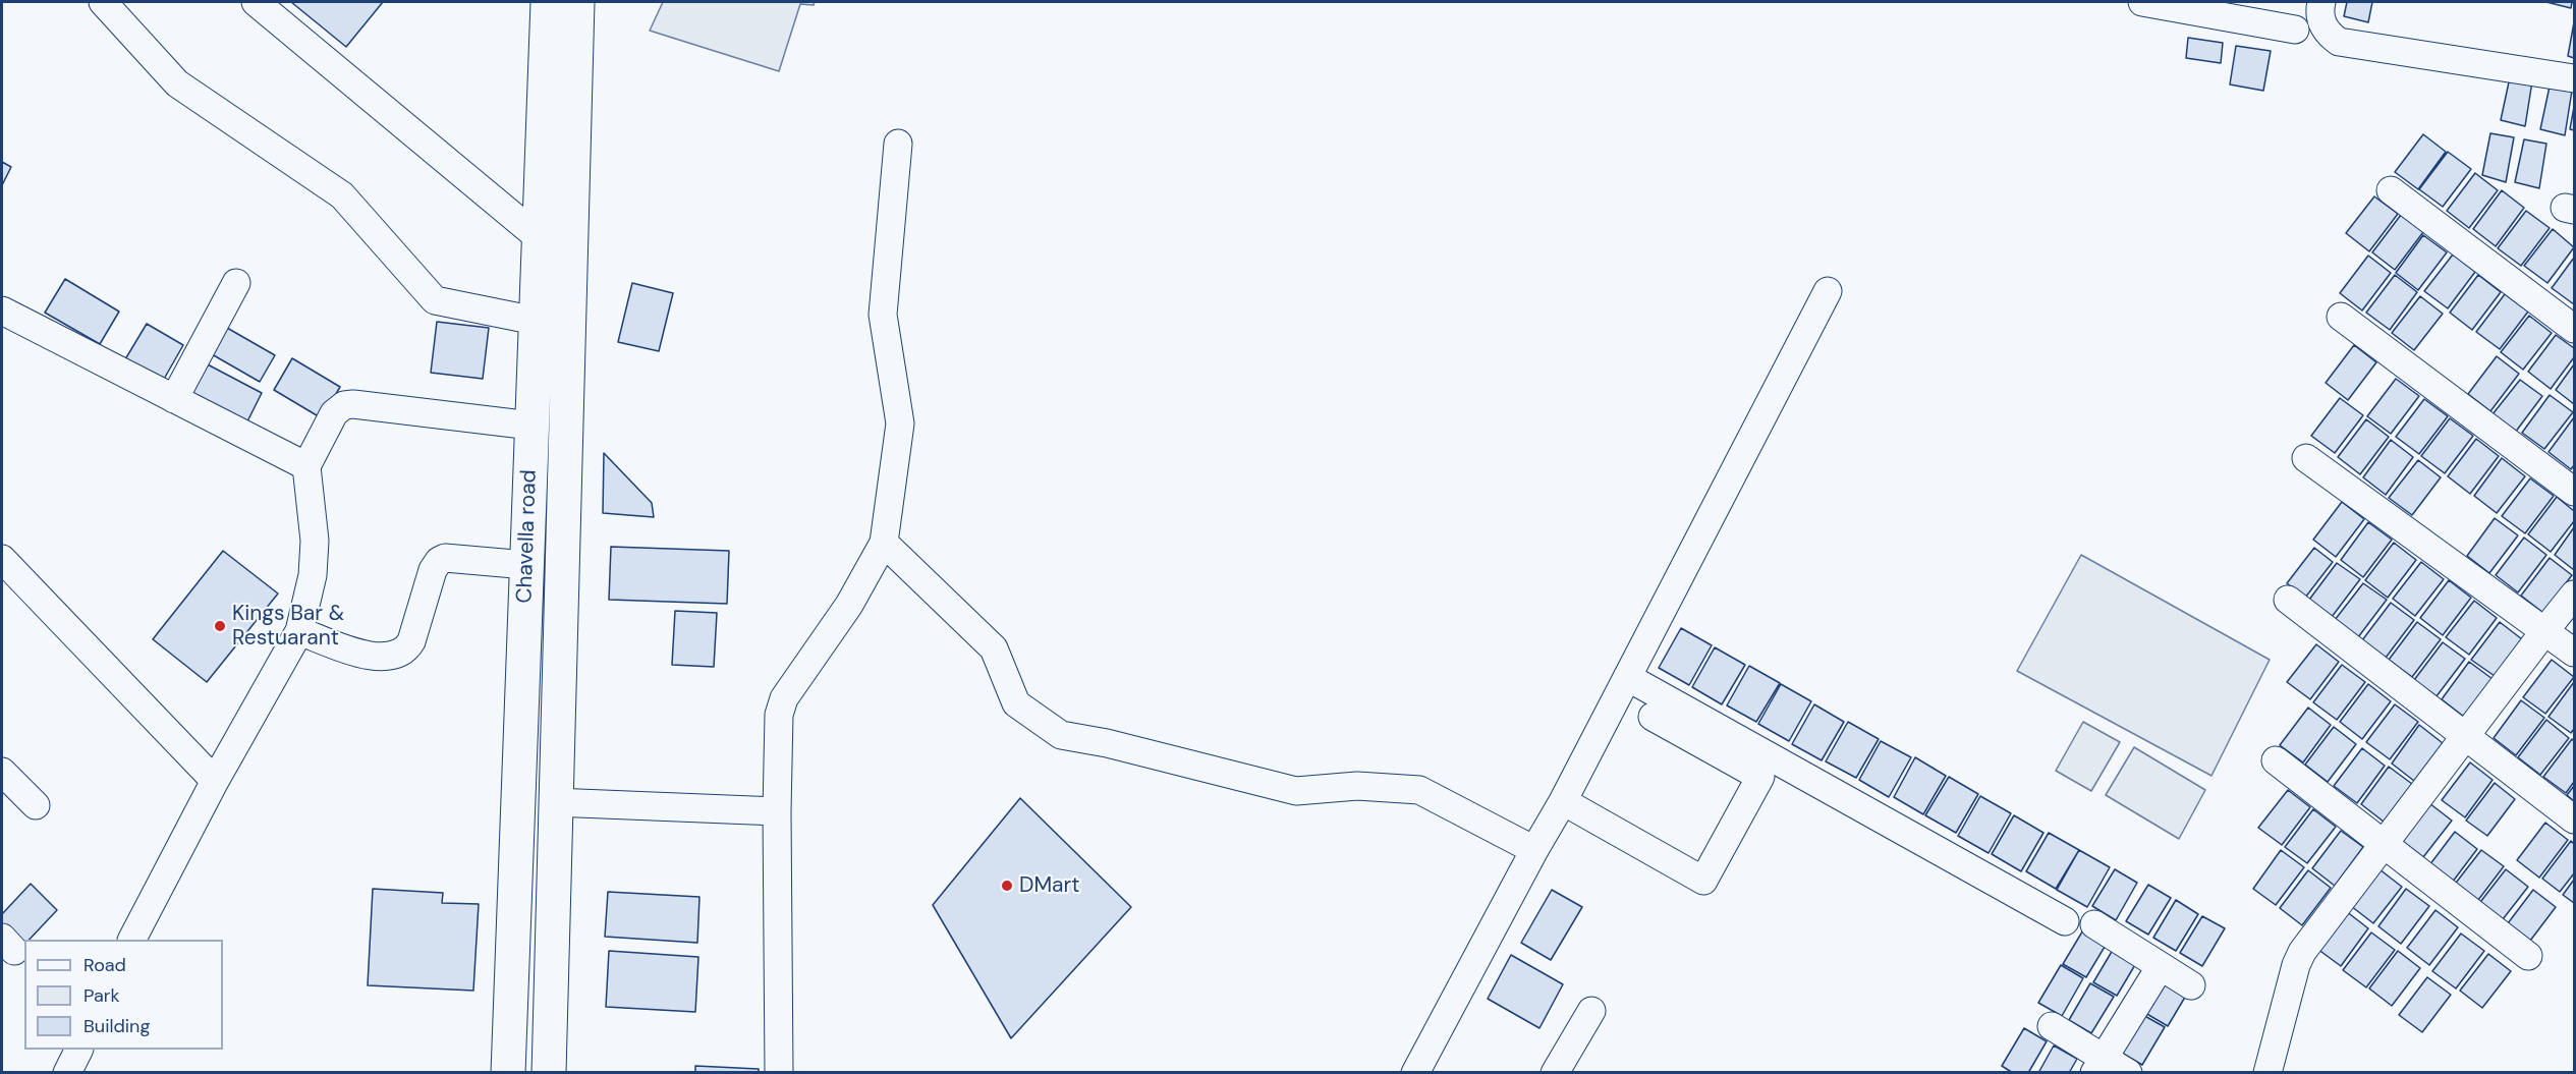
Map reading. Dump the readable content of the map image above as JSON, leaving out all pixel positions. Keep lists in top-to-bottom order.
{
  "streets": {
    "highway": ["Chavella road"]
  },
  "places": ["Kings Bar & Restuarant", "DMart"],
  "legend": ["Road", "Park", "Building"]
}
